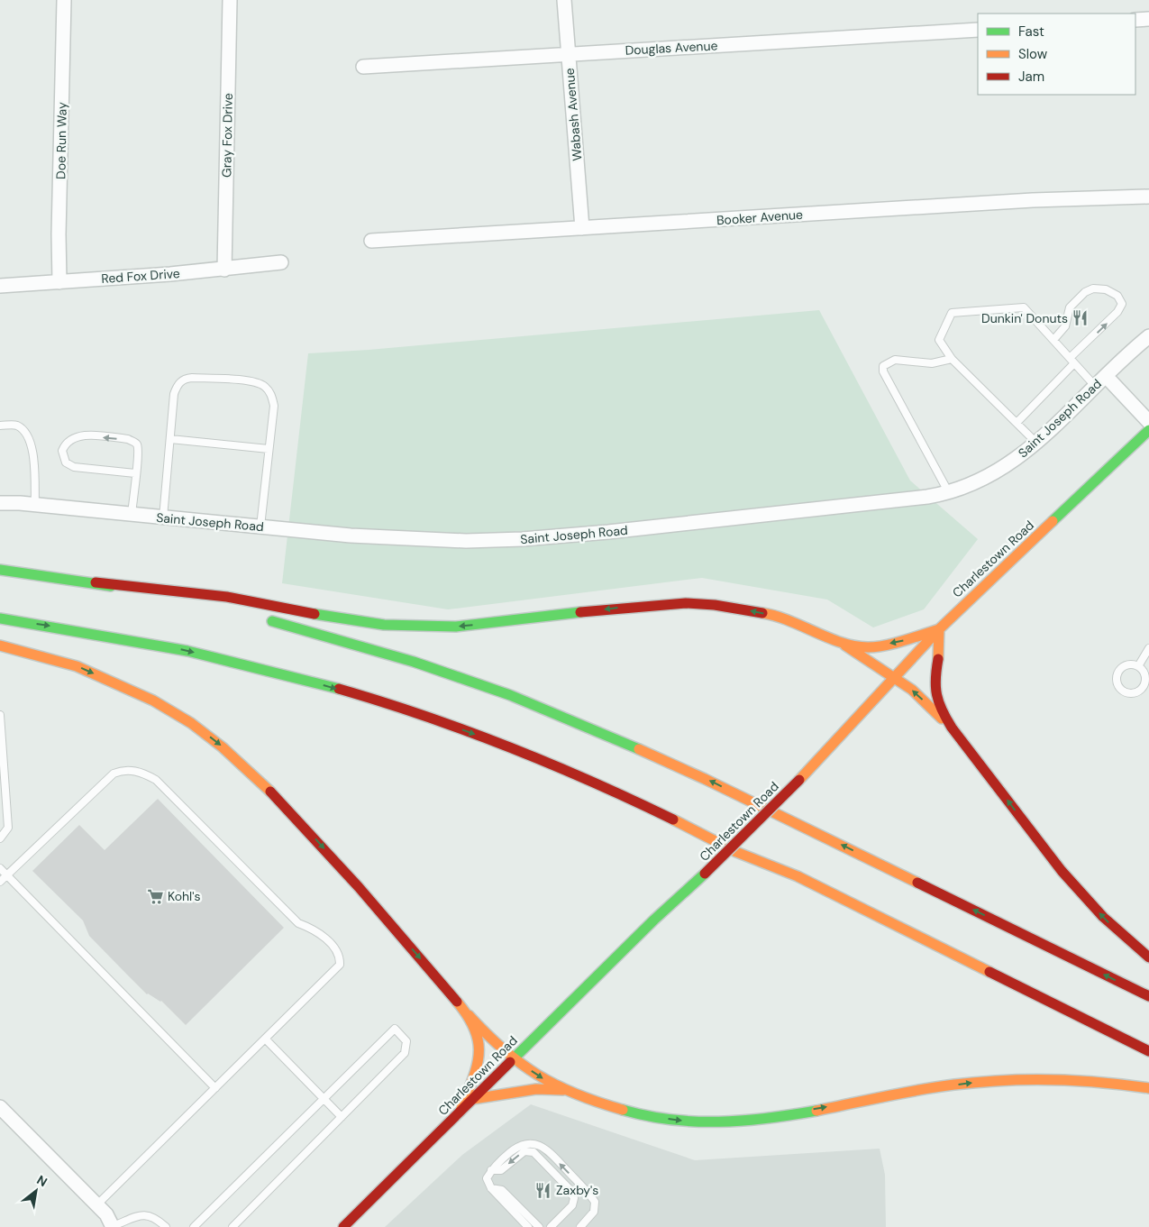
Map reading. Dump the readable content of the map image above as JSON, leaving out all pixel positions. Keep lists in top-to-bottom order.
{
  "streets": {
    "main road": ["Charlestown Road"],
    "street": [
      "Douglas Avenue",
      "Wabash Avenue",
      "Gray Fox Drive",
      "Doe Run Way",
      "Booker Avenue",
      "Red Fox Drive",
      "Saint Joseph Road"
    ]
  },
  "crossings": [
    ["Douglas Avenue", "Wabash Avenue"],
    ["Wabash Avenue", "Booker Avenue"],
    ["Gray Fox Drive", "Red Fox Drive"],
    ["Doe Run Way", "Red Fox Drive"]
  ],
  "places": {
    "restaurant": ["Dunkin' Donuts", "Zaxby's"],
    "supermarket": ["Kohl's"]
  },
  "legend": ["Fast", "Slow", "Jam"],
  "north": "top right"
}
